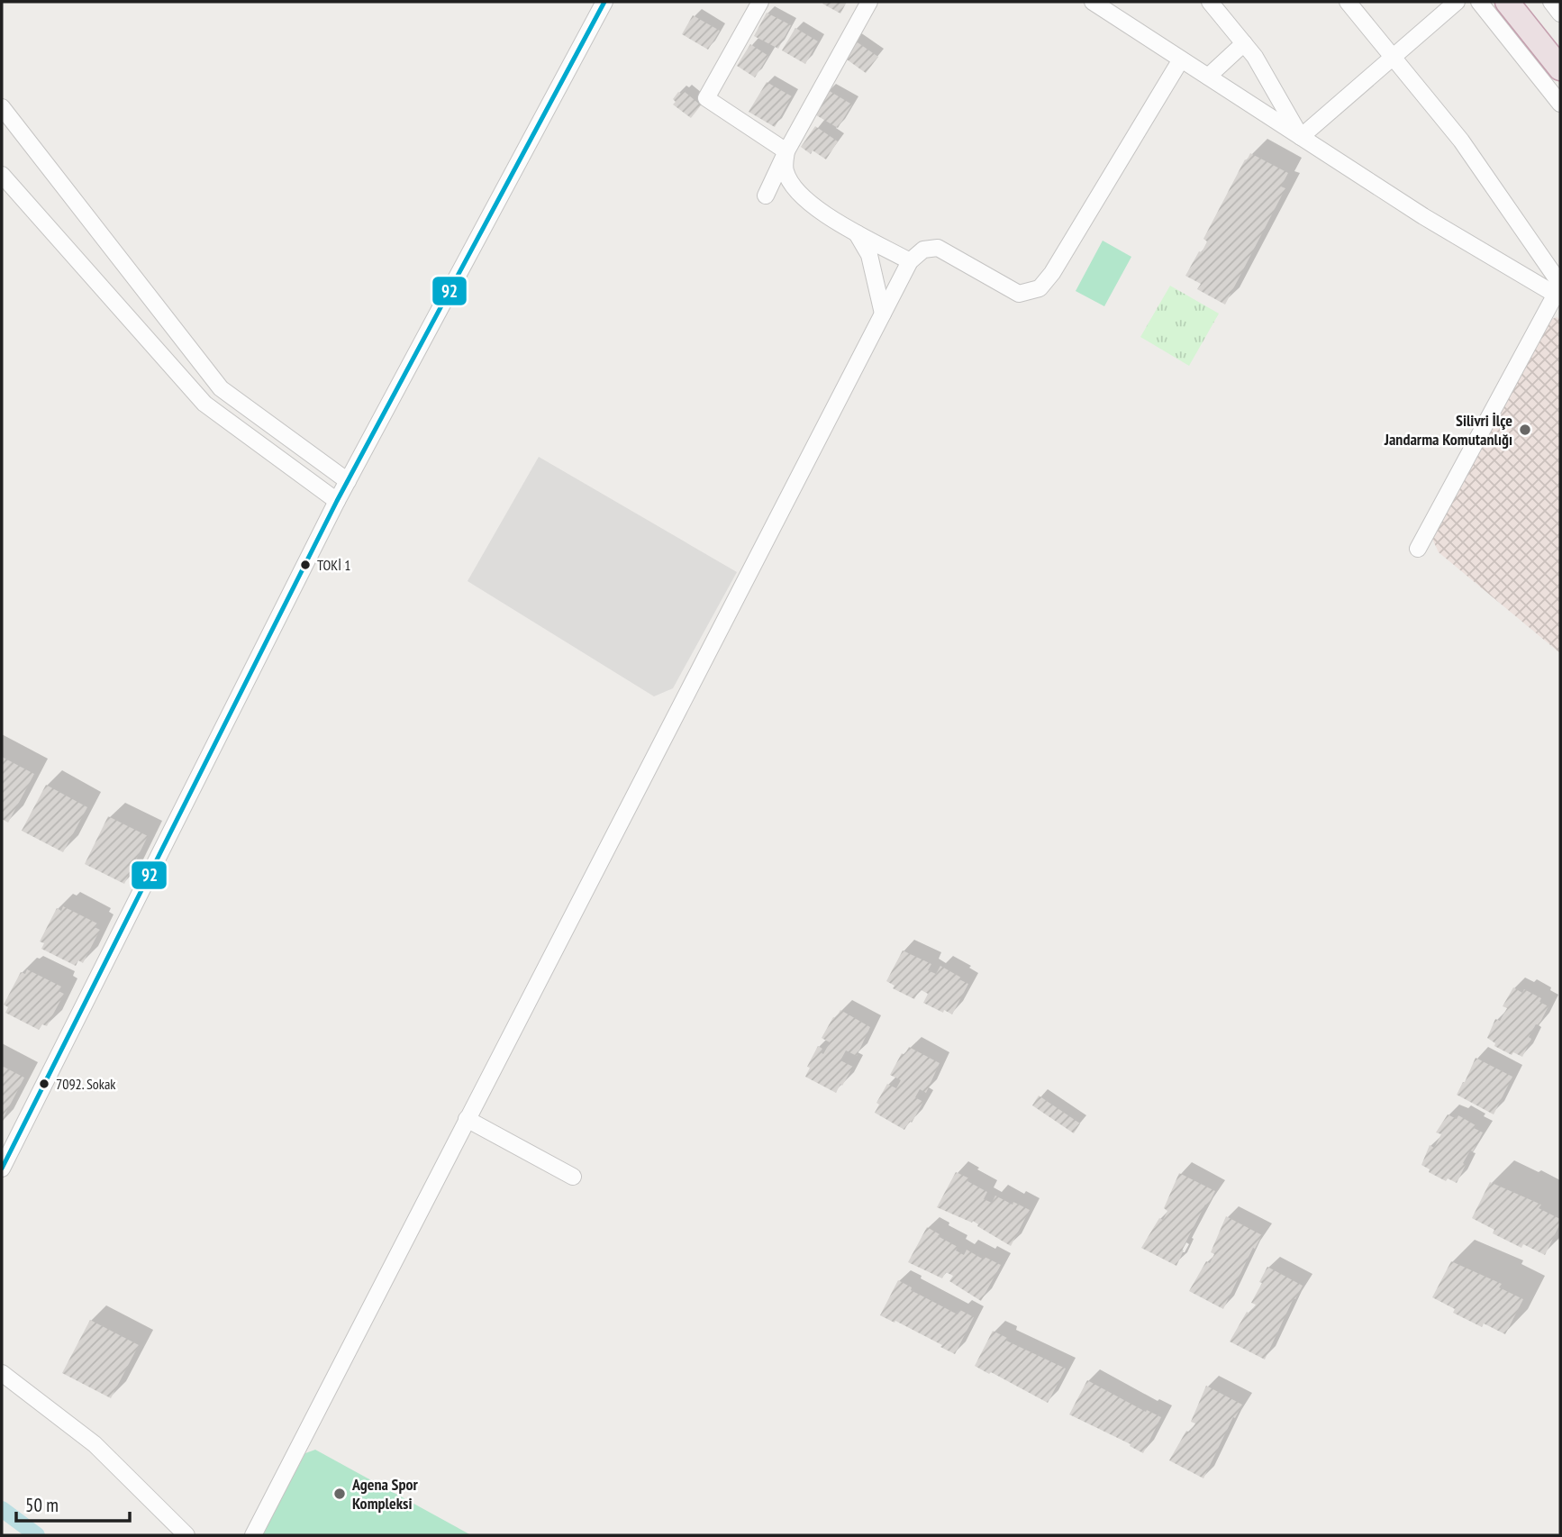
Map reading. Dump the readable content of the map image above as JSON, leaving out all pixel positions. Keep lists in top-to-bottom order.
{
  "places": [
    "Silivri İlçe Jandarma Komutanlığı",
    "TOKİ 1",
    "7092. Sokak",
    "Agena Spor Kompleksi"
  ],
  "lines": ["transit line 92"],
  "scale_bar": "50 m"
}
